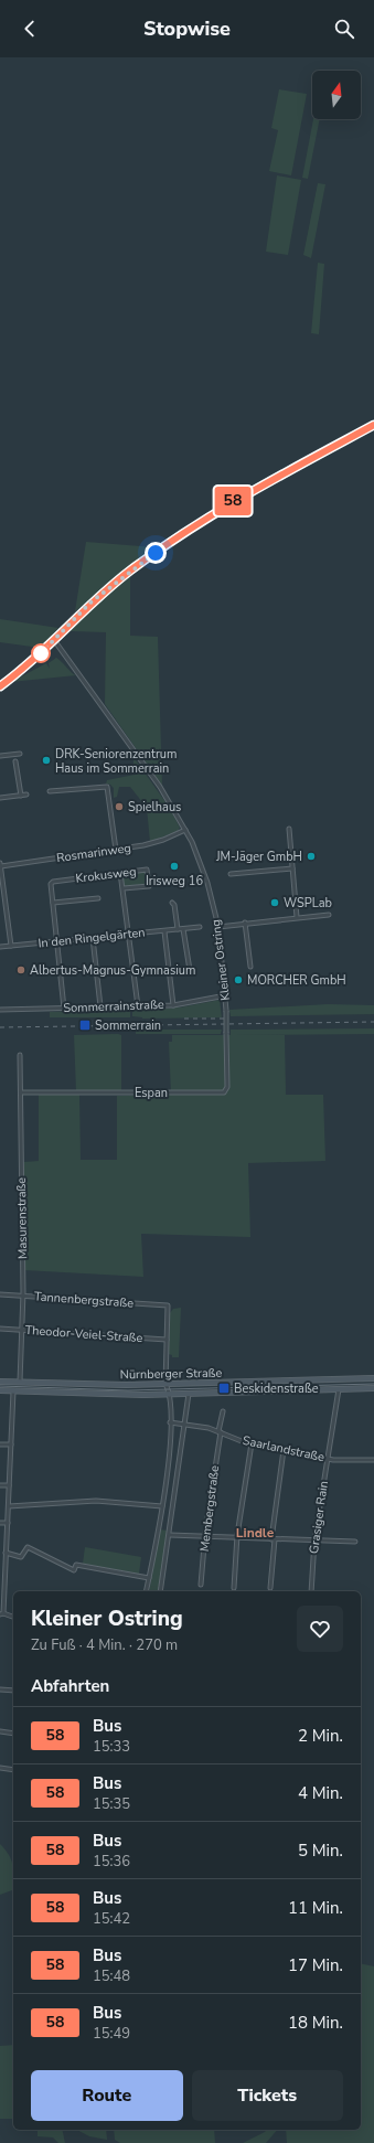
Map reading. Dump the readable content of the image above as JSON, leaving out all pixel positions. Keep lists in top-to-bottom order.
{
  "streets": {
    "main road": ["Nürnberger Straße"],
    "street": [
      "Rosmarinweg",
      "Krokusweg",
      "In den Ringelgärten",
      "Kleiner Ostring",
      "Sommerrainstraße",
      "Espan",
      "Masurenstraße",
      "Tannenbergstraße",
      "Theodor-Veiel-Straße",
      "Saarlandstraße",
      "Membergstraße",
      "Grasiger Rain"
    ]
  },
  "crossings": [
    ["Rosmarinweg", "Kleiner Ostring"],
    ["Kleiner Ostring", "Sommerrainstraße"],
    ["Kleiner Ostring", "Espan"],
    ["Espan", "Masurenstraße"],
    ["Masurenstraße", "Tannenbergstraße"],
    ["Masurenstraße", "Theodor-Veiel-Straße"],
    ["Masurenstraße", "Nürnberger Straße"],
    ["Tannenbergstraße", "Theodor-Veiel-Straße"],
    ["Nürnberger Straße", "Grasiger Rain"],
    ["Saarlandstraße", "Membergstraße"],
    ["Saarlandstraße", "Grasiger Rain"]
  ],
  "districts": ["Lindle"],
  "places": {
    "other": [
      "DRK-Seniorenzentrum Haus im Sommerrain",
      "Spielhaus",
      "JM-Jäger GmbH",
      "Irisweg 16",
      "WSPLab",
      "Albertus-Magnus-Gymnasium",
      "MORCHER GmbH"
    ],
    "transit": ["Sommerrain", "Beskidenstraße"]
  },
  "lines": ["bus line 58"],
  "north": "top",
  "page": {
    "header": "Stopwise",
    "on_map": "58",
    "heading": [
      ["Kleiner Ostring", "Zu Fuß · 4 Min. · 270 m"],
      "Abfahrten"
    ],
    "list": [
      {
        "mark": "58",
        "name": "Bus",
        "note": "15:33",
        "value": "2 Min."
      },
      {
        "mark": "58",
        "name": "Bus",
        "note": "15:35",
        "value": "4 Min."
      },
      {
        "mark": "58",
        "name": "Bus",
        "note": "15:36",
        "value": "5 Min."
      },
      {
        "mark": "58",
        "name": "Bus",
        "note": "15:42",
        "value": "11 Min."
      },
      {
        "mark": "58",
        "name": "Bus",
        "note": "15:48",
        "value": "17 Min."
      },
      {
        "mark": "58",
        "name": "Bus",
        "note": "15:49",
        "value": "18 Min."
      }
    ],
    "buttons": ["Route", "Tickets"]
  }
}
